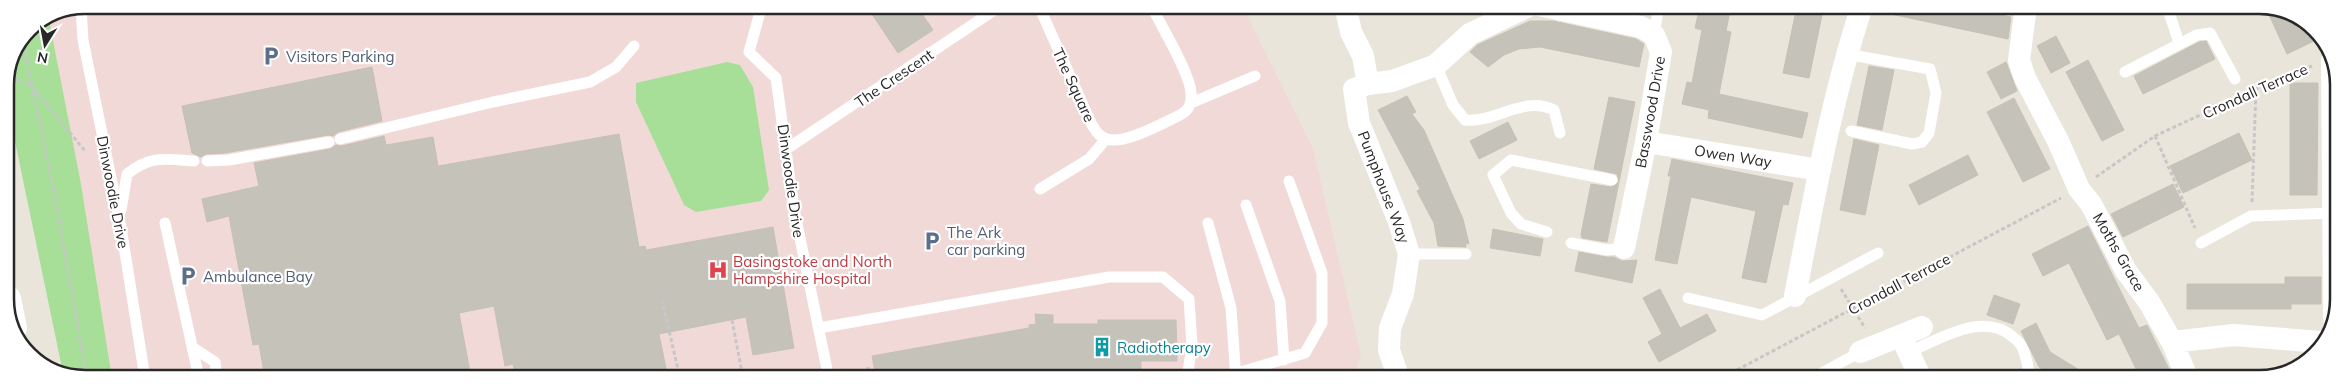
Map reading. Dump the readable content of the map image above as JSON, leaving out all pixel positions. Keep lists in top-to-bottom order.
{
  "streets": {
    "street": [
      "Basswood Drive",
      "Owen Way",
      "Pumphouse Way",
      "Moths Grace"
    ],
    "lane": ["The Crescent", "The Square", "Dinwoodie Drive"],
    "path": ["Crondall Terrace"]
  },
  "crossings": [
    ["The Crescent", "Dinwoodie Drive"],
    ["Crondall Terrace", "Moths Grace"],
    ["Basswood Drive", "Owen Way"]
  ],
  "places": {
    "parking": ["Visitors Parking", "The Ark car parking", "Ambulance Bay"],
    "hospital": ["Basingstoke and North Hampshire Hospital"],
    "building": ["Radiotherapy"]
  },
  "north": "bottom"
}
